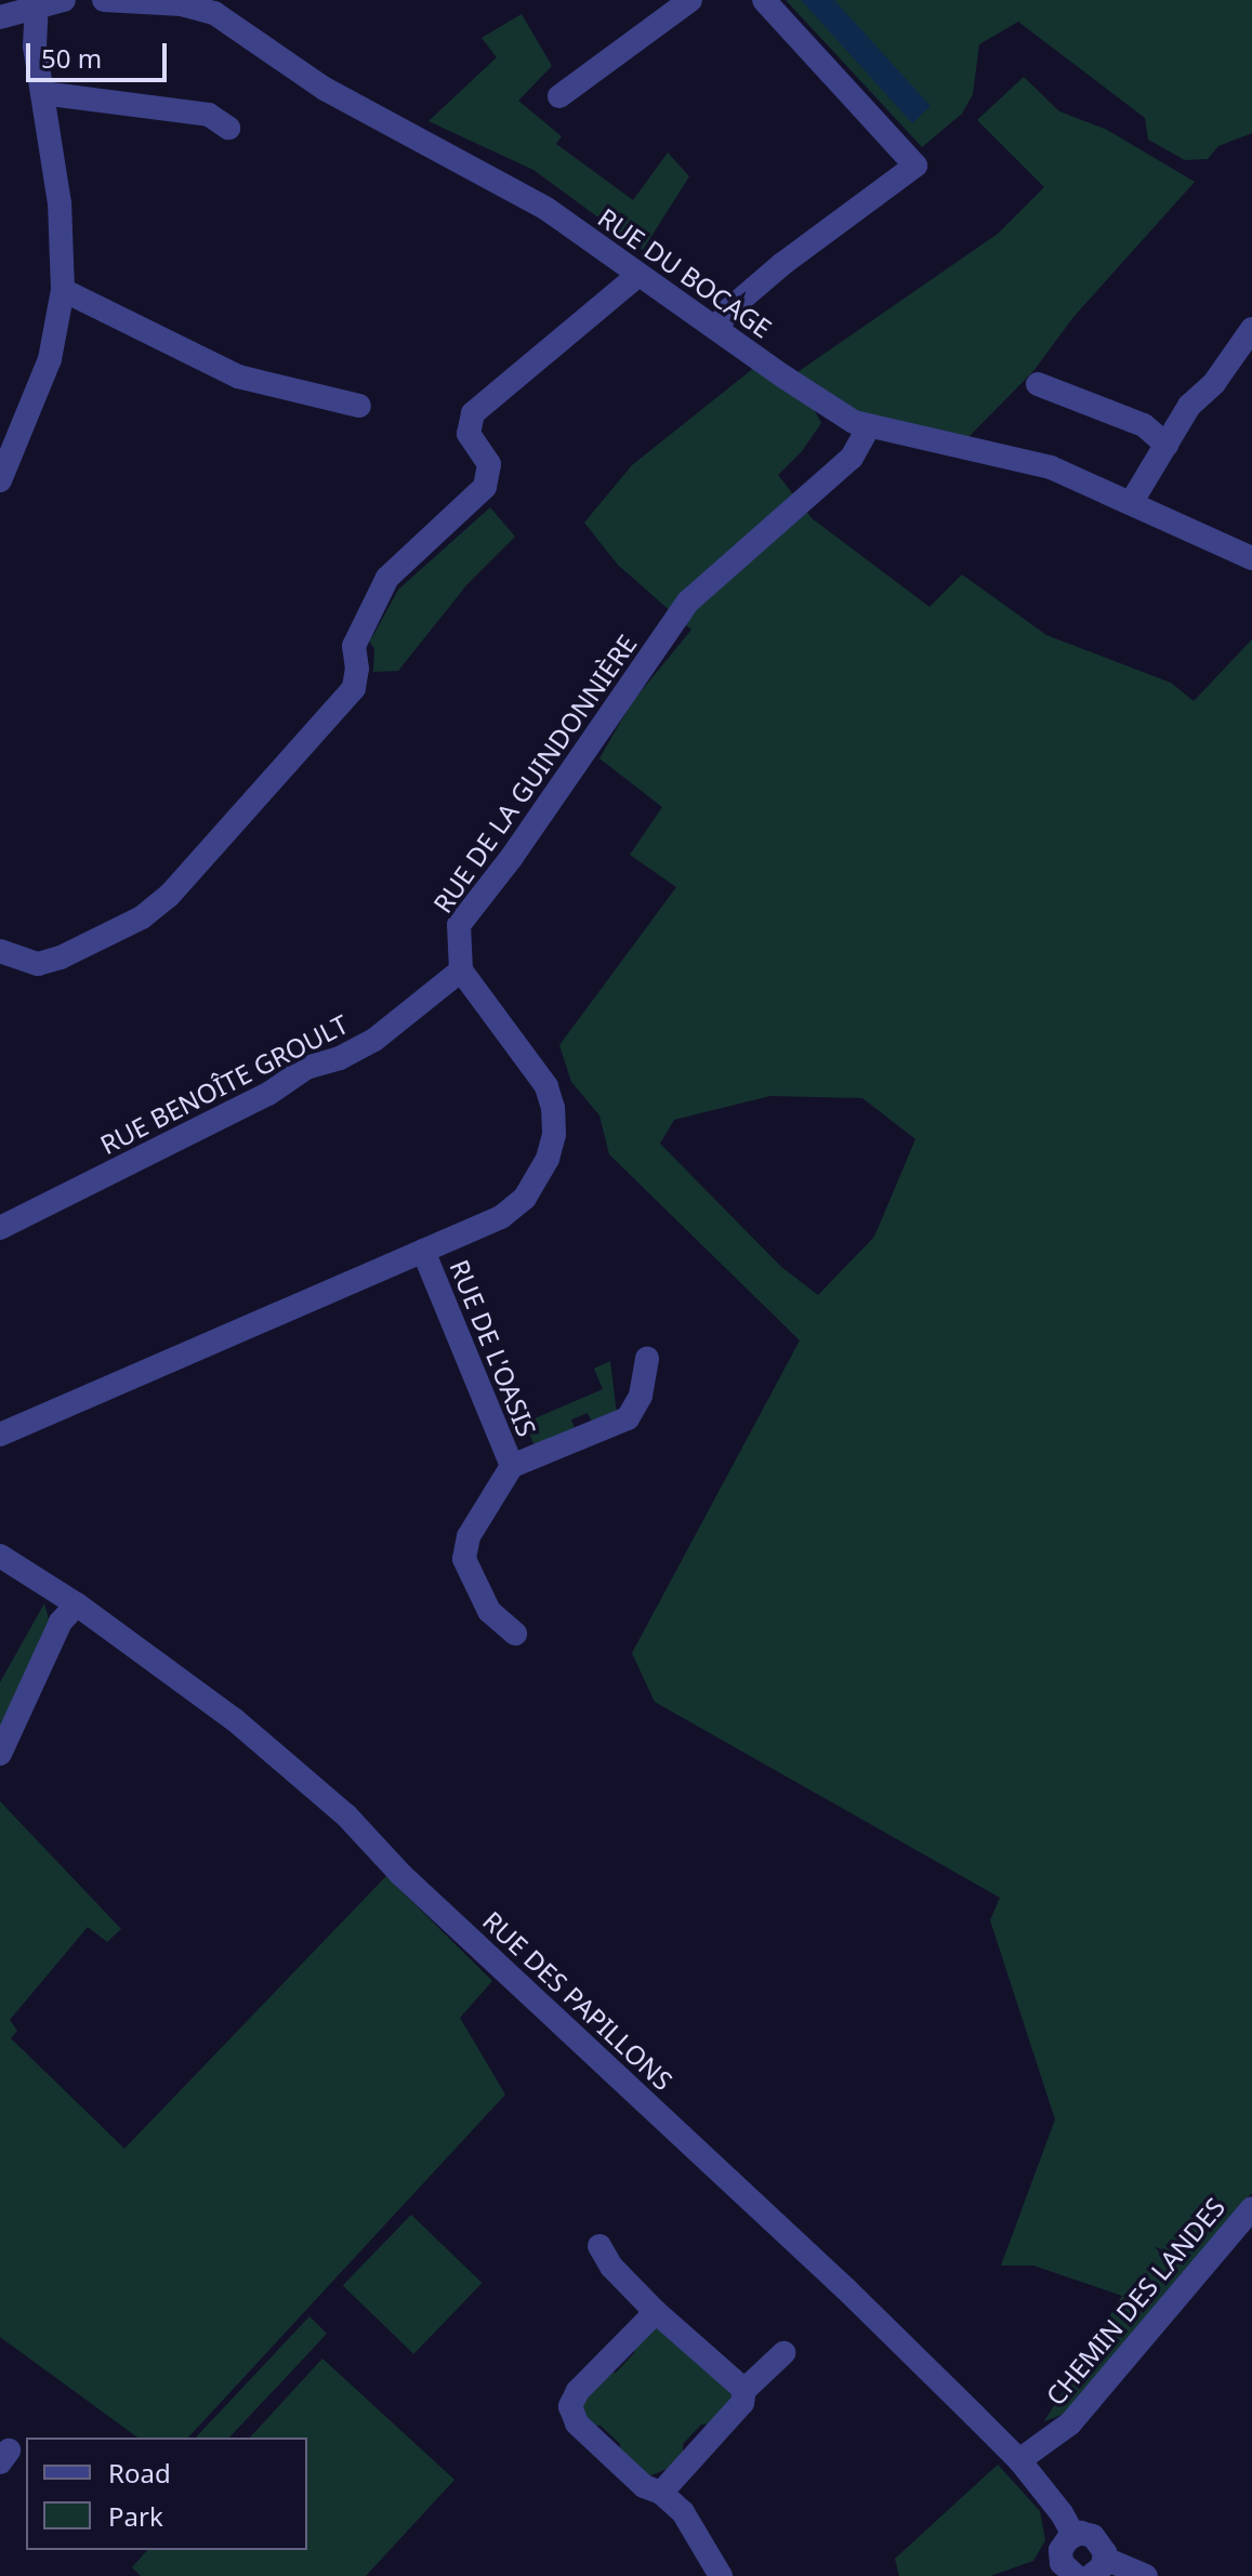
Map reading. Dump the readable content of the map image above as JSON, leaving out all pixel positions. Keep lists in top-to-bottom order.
{
  "streets": {
    "street": [
      "RUE DU BOCAGE",
      "RUE DE LA GUINDONNIÈRE",
      "RUE BENOÎTE GROULT",
      "RUE DE L'OASIS",
      "RUE DES PAPILLONS",
      "CHEMIN DES LANDES"
    ]
  },
  "crossings": [
    ["RUE DU BOCAGE", "RUE DE LA GUINDONNIÈRE"],
    ["RUE DE LA GUINDONNIÈRE", "RUE BENOÎTE GROULT"],
    ["RUE DES PAPILLONS", "CHEMIN DES LANDES"]
  ],
  "legend": ["Road", "Park"],
  "scale_bar": "50 m"
}
